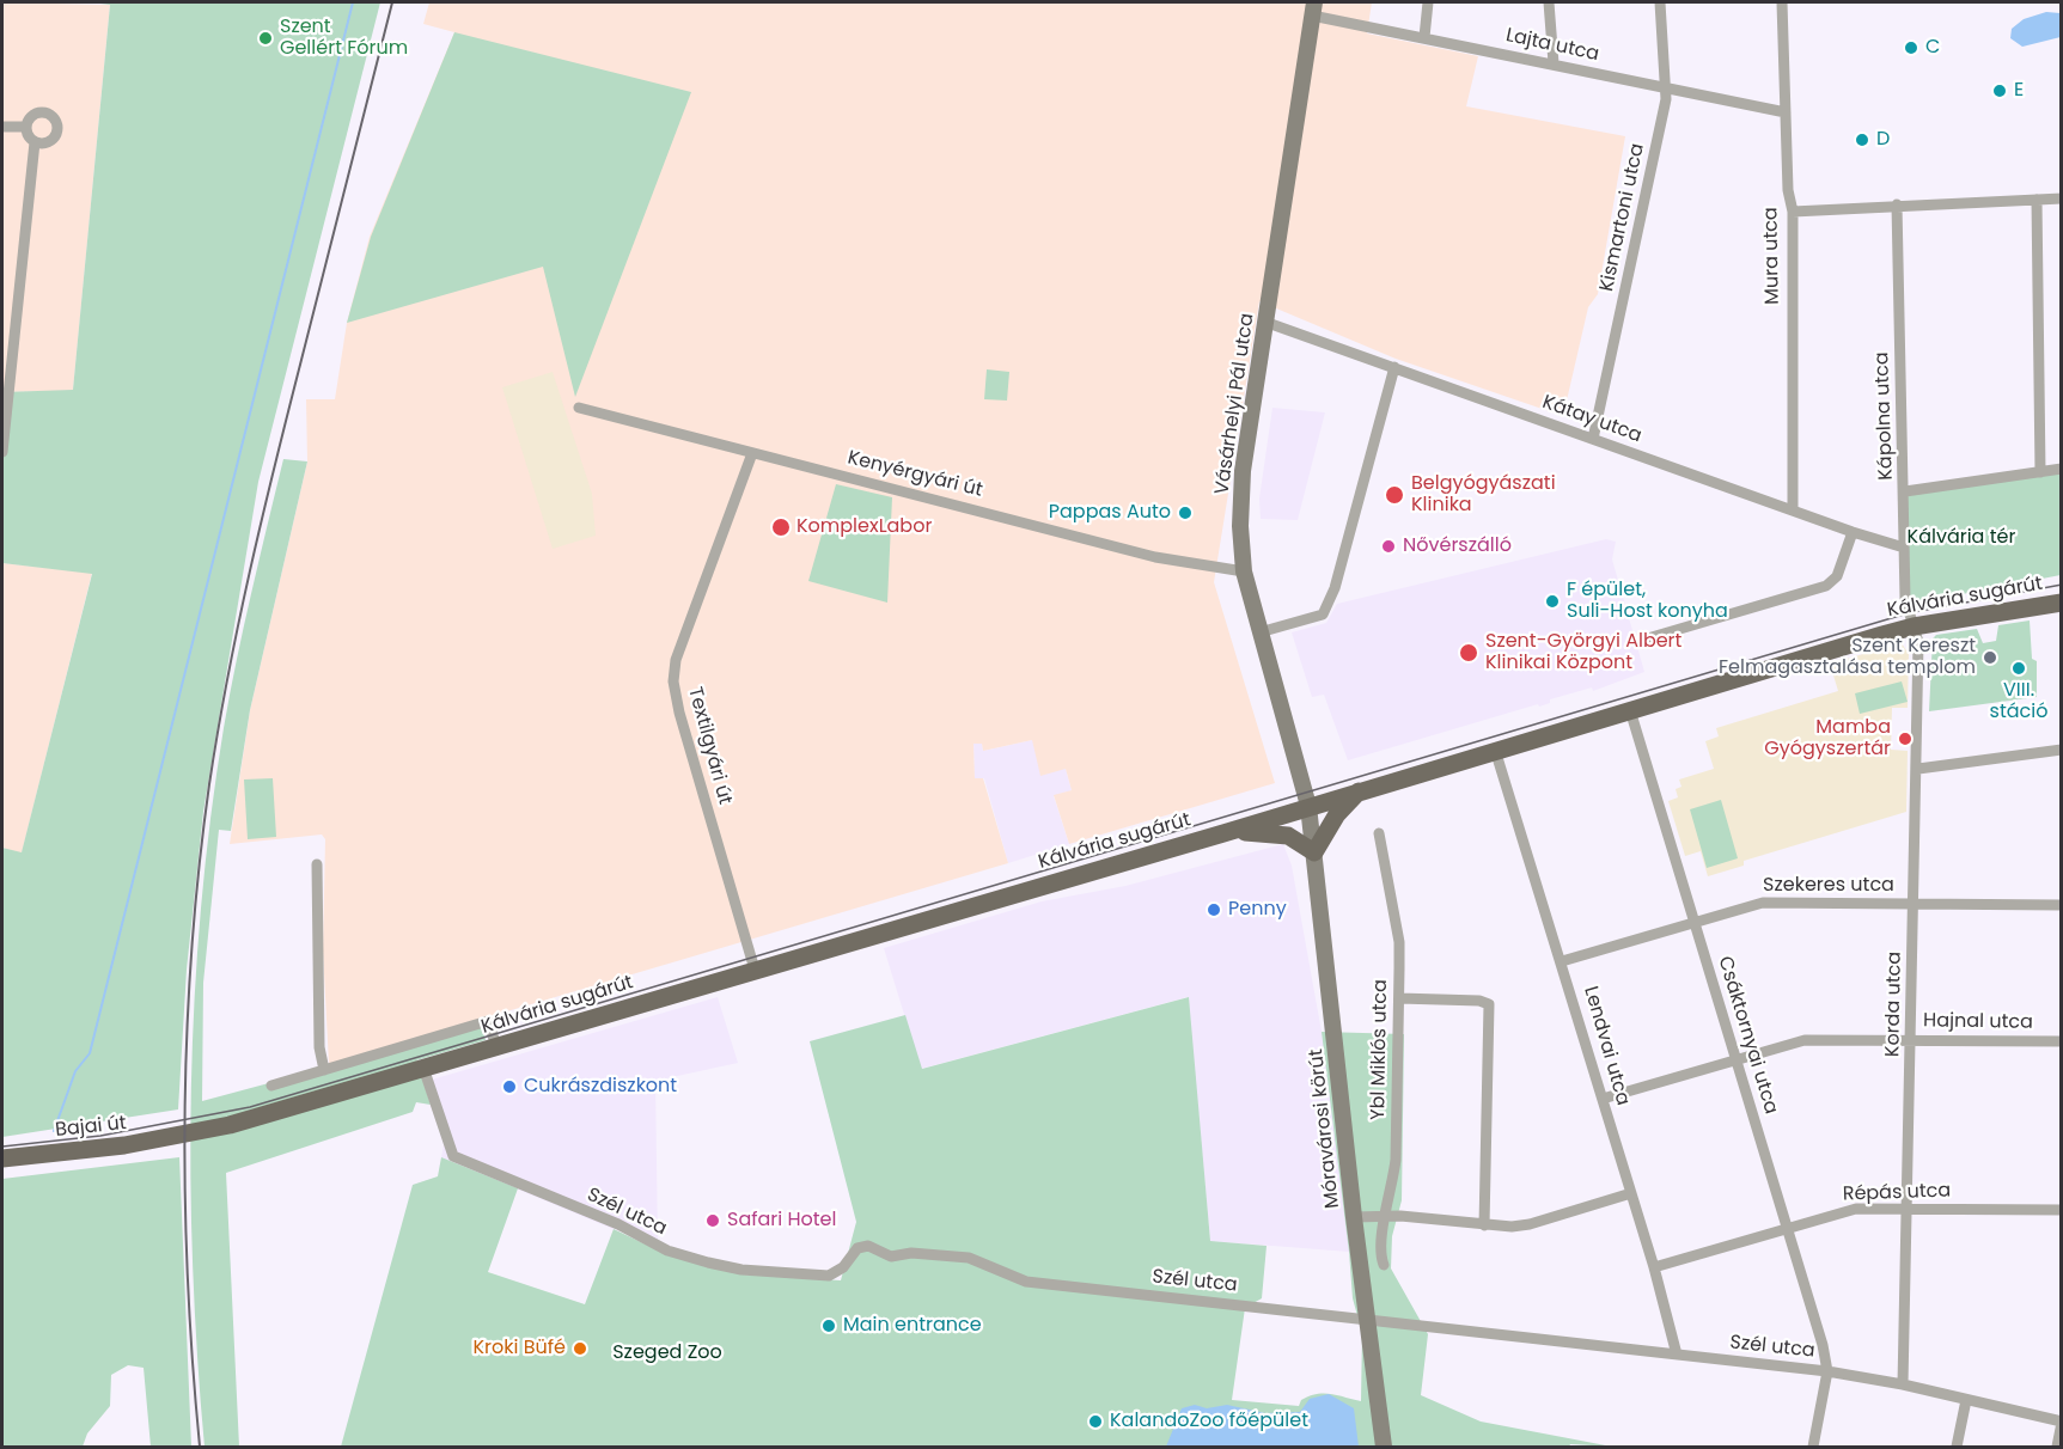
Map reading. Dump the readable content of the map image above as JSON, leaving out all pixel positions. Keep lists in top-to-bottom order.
{
  "streets": {
    "main road": [
      "Vásárhelyi Pál utca",
      "Kálvária sugárút",
      "Bajai út",
      "Móravárosi körút"
    ],
    "street": [
      "Lajta utca",
      "Kismartoni utca",
      "Mura utca",
      "Kápolna utca",
      "Kátay utca",
      "Kenyérgyári út",
      "Textilgyári út",
      "Szekeres utca",
      "Korda utca",
      "Hajnal utca",
      "Csáktornyai utca",
      "Lendvai utca",
      "Ybl Miklós utca",
      "Répás utca",
      "Szél utca"
    ]
  },
  "crossings": [
    ["Lajta utca", "Kismartoni utca"],
    ["Lajta utca", "Mura utca"],
    ["Lajta utca", "Vásárhelyi Pál utca"],
    ["Kismartoni utca", "Kátay utca"],
    ["Mura utca", "Kátay utca"],
    ["Vásárhelyi Pál utca", "Kátay utca"],
    ["Vásárhelyi Pál utca", "Kenyérgyári út"],
    ["Vásárhelyi Pál utca", "Kálvária sugárút"],
    ["Vásárhelyi Pál utca", "Móravárosi körút"],
    ["Kápolna utca", "Kátay utca"],
    ["Kápolna utca", "Kálvária sugárút"],
    ["Kápolna utca", "Korda utca"],
    ["Kenyérgyári út", "Textilgyári út"],
    ["Kálvária sugárút", "Textilgyári út"],
    ["Kálvária sugárút", "Korda utca"],
    ["Kálvária sugárút", "Csáktornyai utca"],
    ["Kálvária sugárút", "Lendvai utca"],
    ["Kálvária sugárút", "Bajai út"],
    ["Kálvária sugárút", "Móravárosi körút"],
    ["Kálvária sugárút", "Szél utca"],
    ["Szekeres utca", "Korda utca"],
    ["Szekeres utca", "Csáktornyai utca"],
    ["Szekeres utca", "Lendvai utca"],
    ["Korda utca", "Hajnal utca"],
    ["Korda utca", "Répás utca"],
    ["Korda utca", "Szél utca"],
    ["Hajnal utca", "Csáktornyai utca"],
    ["Hajnal utca", "Lendvai utca"],
    ["Csáktornyai utca", "Répás utca"],
    ["Csáktornyai utca", "Szél utca"],
    ["Lendvai utca", "Répás utca"],
    ["Lendvai utca", "Szél utca"],
    ["Móravárosi körút", "Szél utca"]
  ],
  "parks": ["Kálvária tér", "Szeged Zoo"],
  "places": [
    "Szent Gellért Fórum",
    "C",
    "E",
    "D",
    "Belgyógyászati Klinika",
    "Pappas Auto",
    "KomplexLabor",
    "Nővérszálló",
    "F épület, Suli-Host konyha",
    "Szent-Györgyi Albert Klinikai Központ",
    "Szent Kereszt Felmagasztalása templom",
    "VIII. stáció",
    "Mamba Gyógyszertár",
    "Penny",
    "Cukrászdiszkont",
    "Safari Hotel",
    "Main entrance",
    "Kroki Büfé",
    "KalandoZoo főépület"
  ]
}
